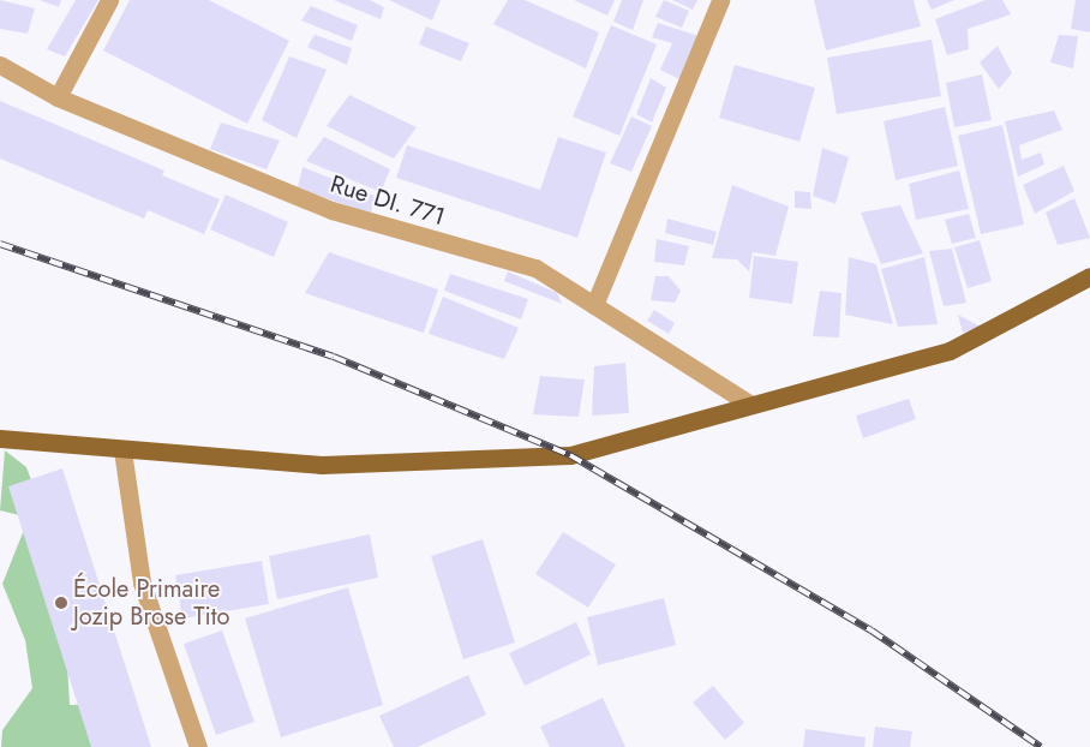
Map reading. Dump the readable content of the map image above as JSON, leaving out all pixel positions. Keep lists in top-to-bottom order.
{
  "streets": {
    "street": ["Rue DI. 771"]
  },
  "places": ["École Primaire Jozip Brose Tito"]
}
